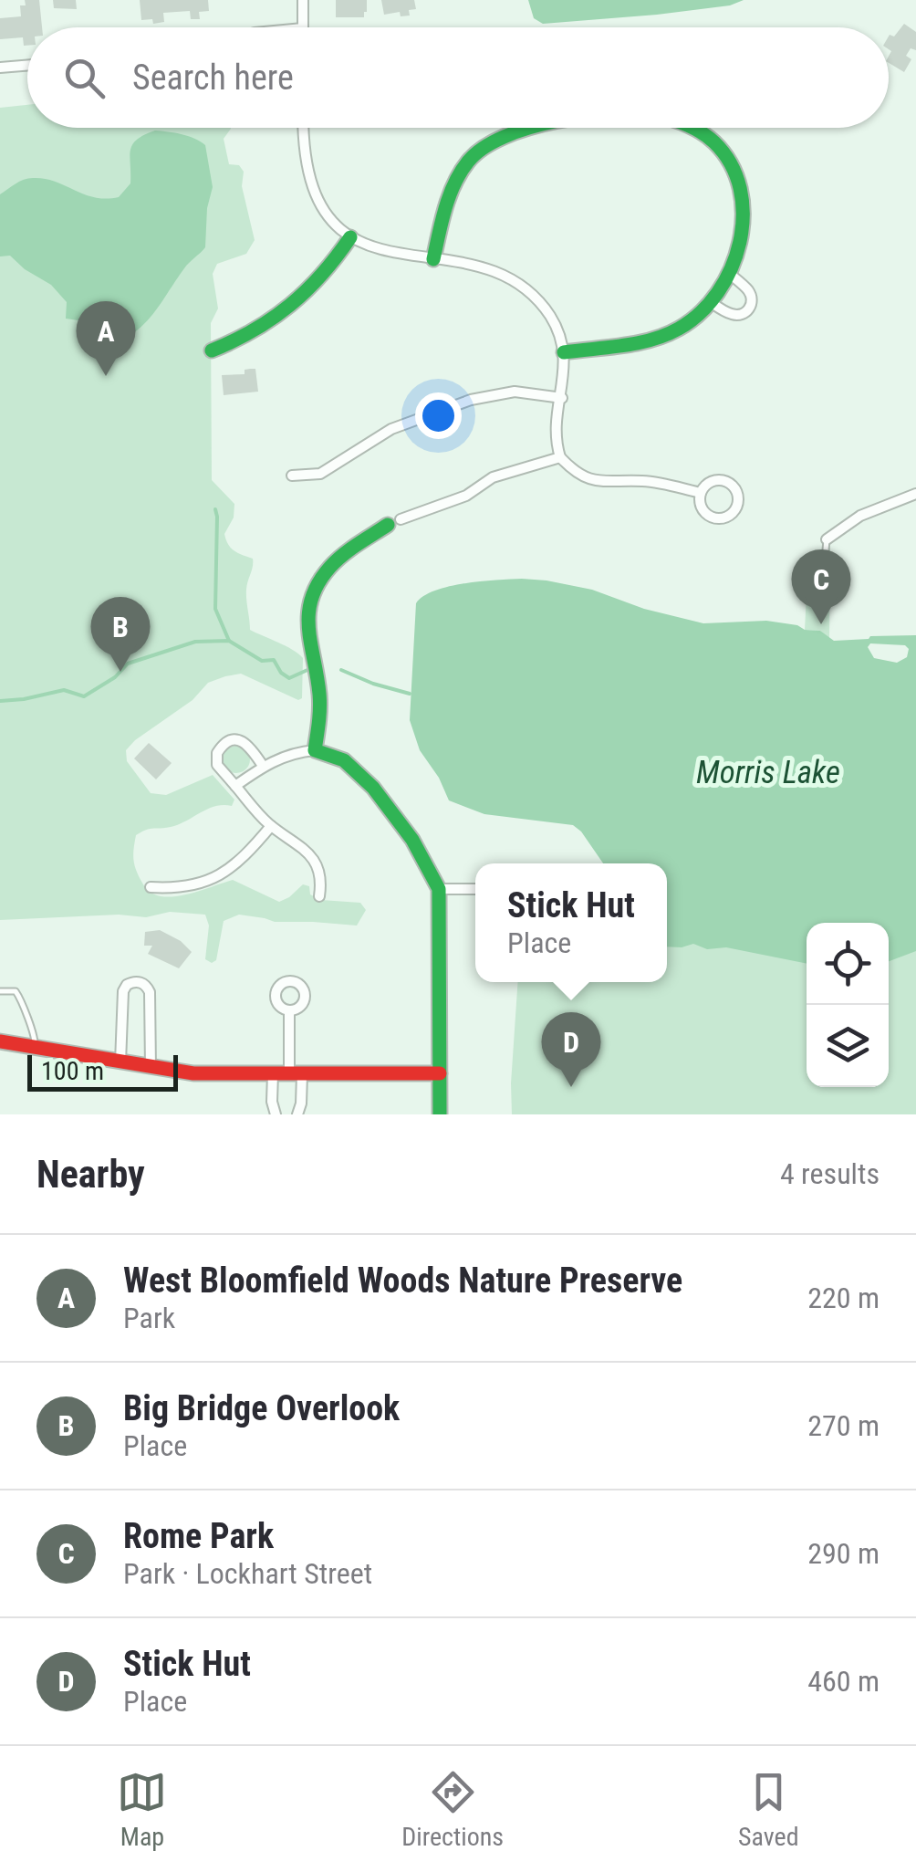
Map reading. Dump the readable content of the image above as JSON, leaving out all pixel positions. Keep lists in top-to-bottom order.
{
  "water": ["Morris Lake"],
  "scale_bar": "100 m",
  "page": {
    "search": "Search here",
    "pins": [
      "A",
      "C",
      "B",
      "D"
    ],
    "popup": ["Stick Hut", "Place"],
    "scale": "100 m",
    "heading": ["Nearby", "4 results"],
    "list": [
      {
        "mark": "A",
        "name": "West Bloomfield Woods Nature Preserve",
        "note": "Park",
        "value": "220 m"
      },
      {
        "mark": "B",
        "name": "Big Bridge Overlook",
        "note": "Place",
        "value": "270 m"
      },
      {
        "mark": "C",
        "name": "Rome Park",
        "note": "Park · Lockhart Street",
        "value": "290 m"
      },
      {
        "mark": "D",
        "name": "Stick Hut",
        "note": "Place",
        "value": "460 m"
      }
    ],
    "nav": ["Map", "Directions", "Saved"]
  }
}
